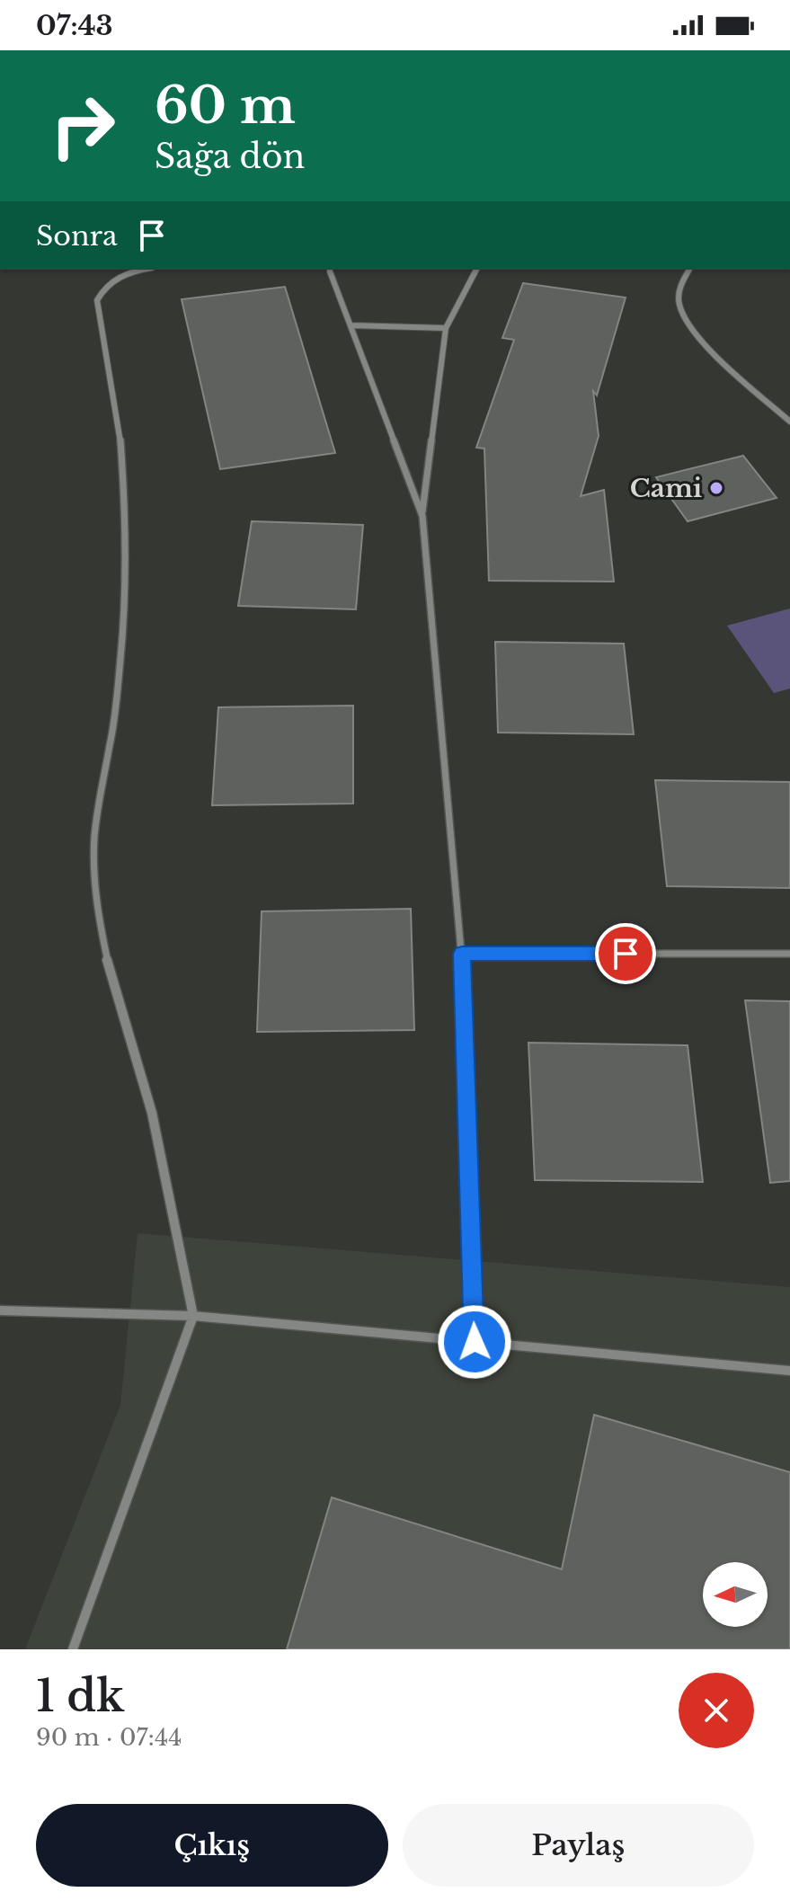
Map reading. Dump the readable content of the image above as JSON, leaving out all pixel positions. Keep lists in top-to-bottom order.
{
  "places": ["Cami"],
  "north": "left",
  "page": {
    "status": "07:43",
    "turn": ["60 m", "Sağa dön"],
    "then": "Sonra",
    "heading": ["1 dk", "90 m · 07:44"],
    "buttons": ["Çıkış", "Paylaş"]
  }
}
